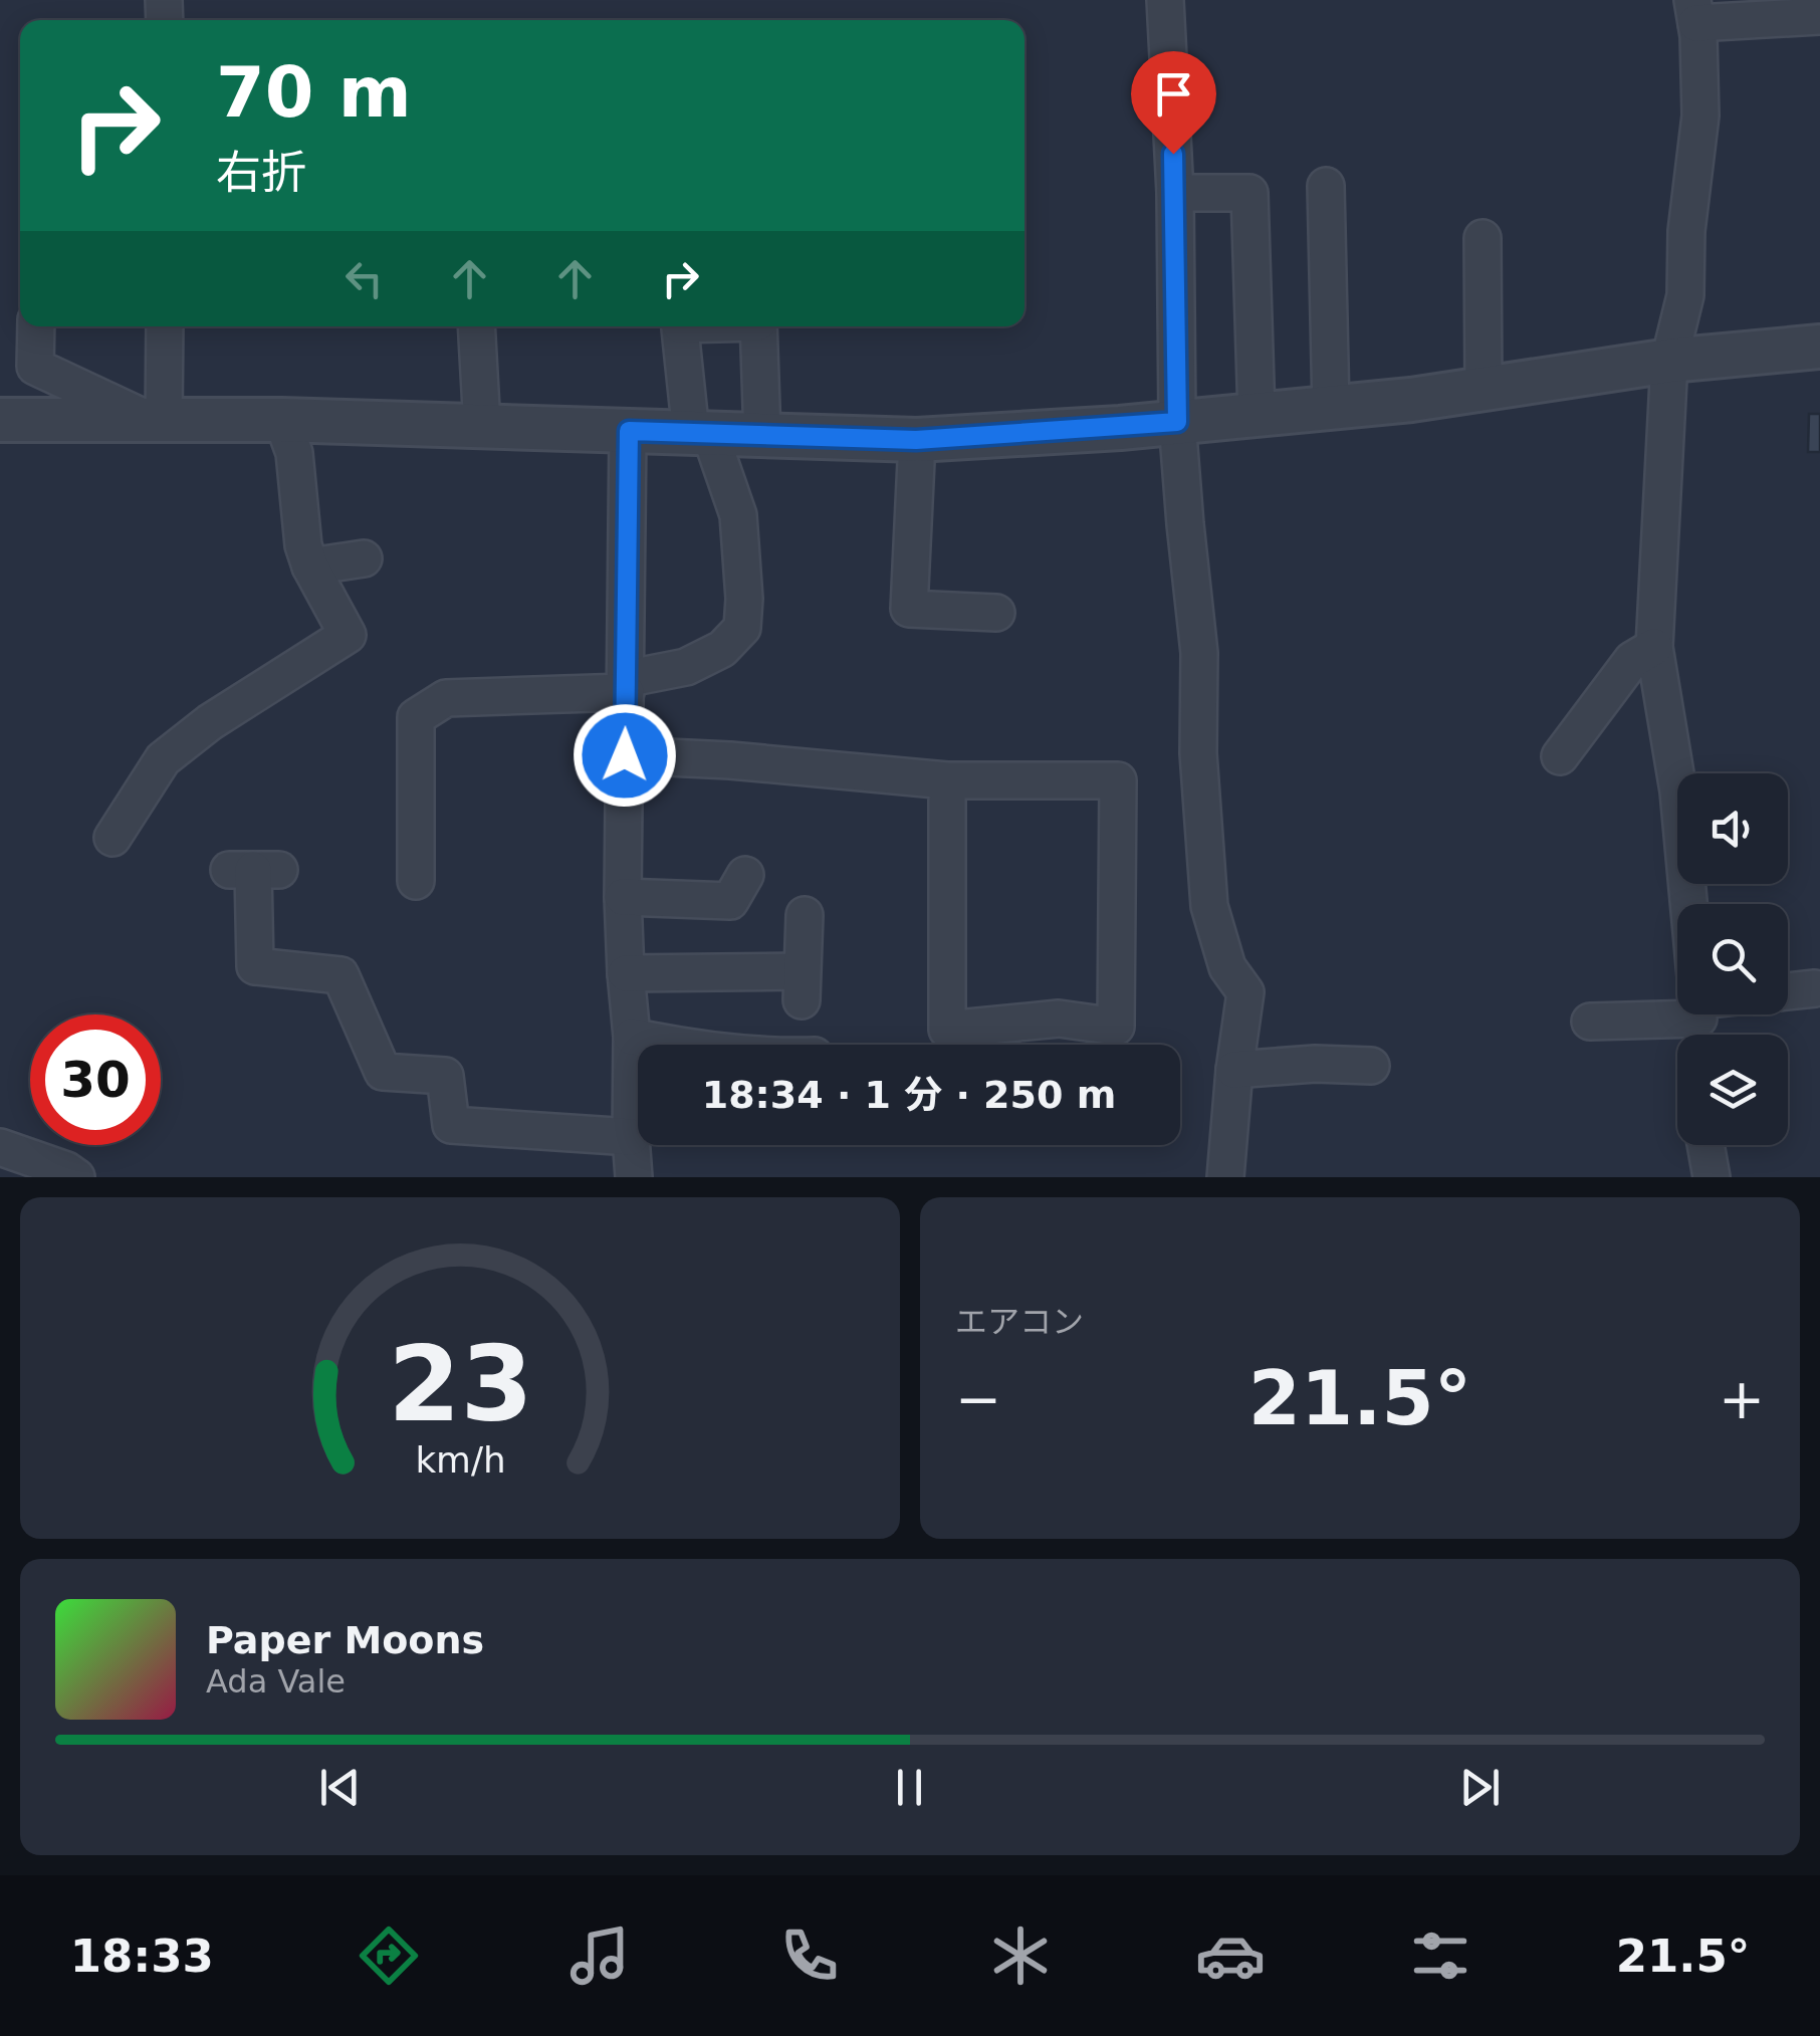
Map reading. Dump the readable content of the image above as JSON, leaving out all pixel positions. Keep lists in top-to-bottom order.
{
  "page": {
    "turn": ["70 m", "右折"],
    "limit": "30",
    "trip": "18:34 · 1 分 · 250 m",
    "tile": "エアコン",
    "heat": ["−", "21.5°", "+"],
    "song": ["Paper Moons", "Ada Vale"],
    "tabs": ["18:33", "21.5°"],
    "gauge": ["23", "km/h"]
  }
}
